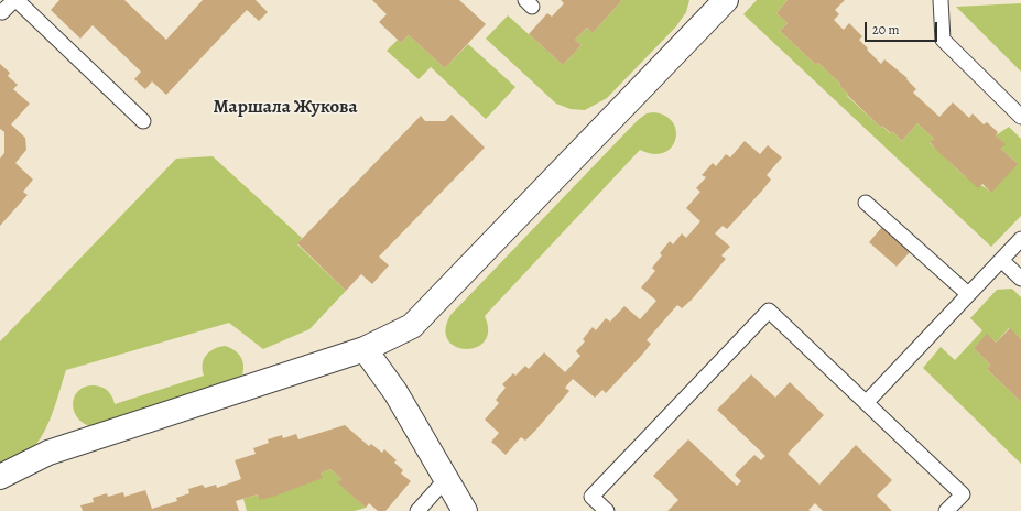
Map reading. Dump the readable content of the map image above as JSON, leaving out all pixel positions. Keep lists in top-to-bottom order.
{
  "districts": ["Маршала Жукова"],
  "scale_bar": "20 m"
}
